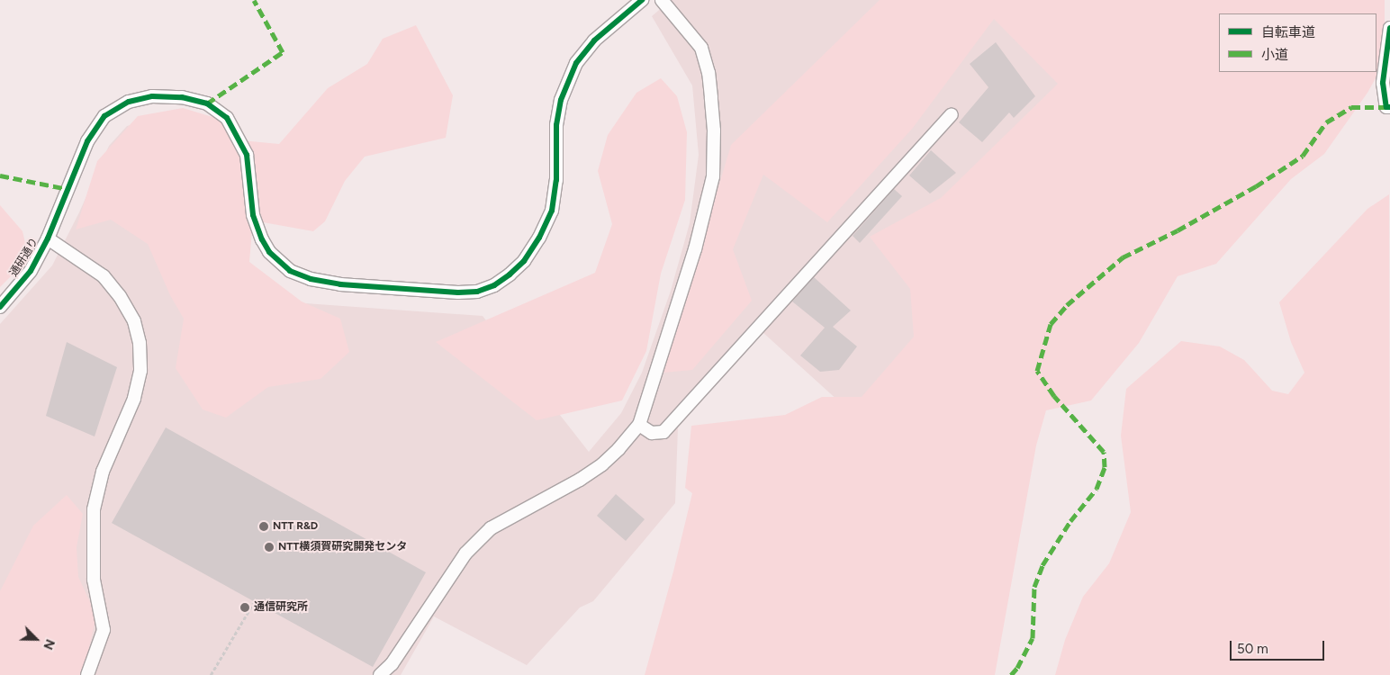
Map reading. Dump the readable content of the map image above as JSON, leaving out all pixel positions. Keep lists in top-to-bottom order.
{
  "streets": {
    "street": ["通研通り"]
  },
  "places": ["NTT R&D", "NTT横須賀研究開発センタ", "通信研究所"],
  "legend": ["自転車道", "小道"],
  "scale_bar": "50 m",
  "north": "bottom right"
}
